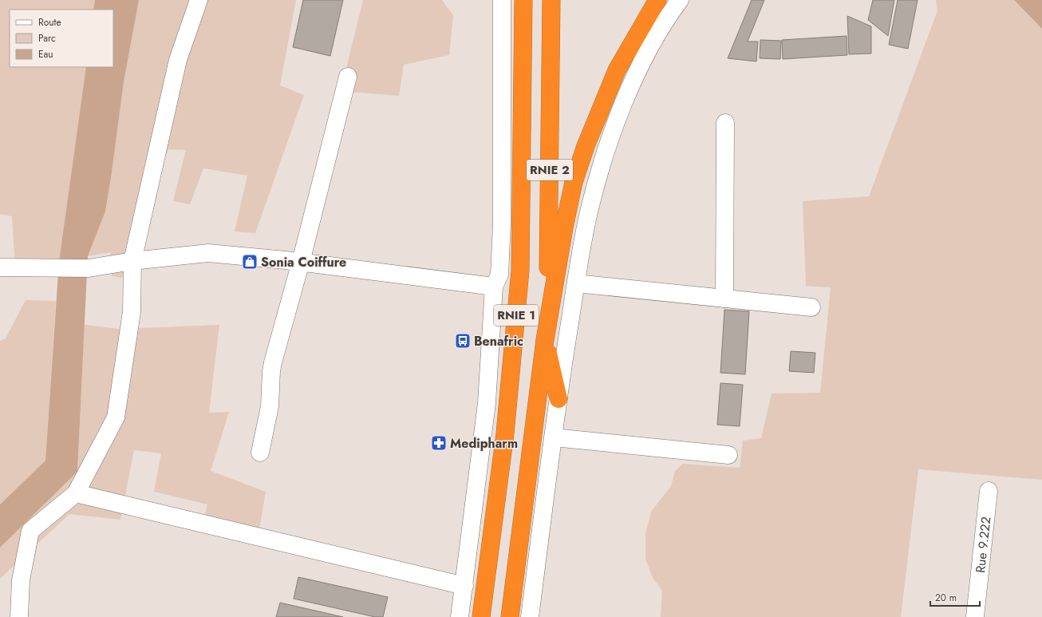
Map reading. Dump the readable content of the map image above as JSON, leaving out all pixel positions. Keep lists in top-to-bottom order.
{
  "streets": {
    "highway": ["RNIE 2", "RNIE 1"],
    "street": ["Rue 9.222"]
  },
  "crossings": [
    ["RNIE 2", "RNIE 1"]
  ],
  "places": {
    "shop": ["Sonia Coiffure"],
    "bus stop": ["Benafric"],
    "pharmacy": ["Medipharm"]
  },
  "legend": ["Route", "Parc", "Eau"],
  "scale_bar": "20 m"
}
